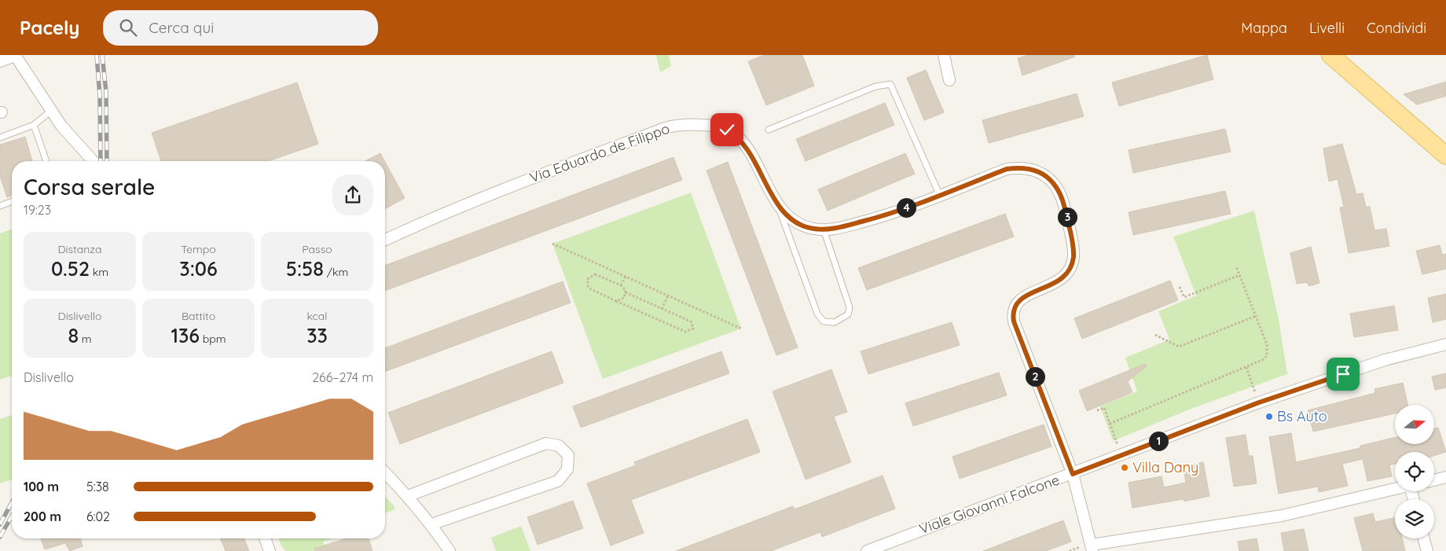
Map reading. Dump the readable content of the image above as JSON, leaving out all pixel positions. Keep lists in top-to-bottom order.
{
  "streets": {
    "street": ["Via Eduardo de Filippo", "Viale Giovanni Falcone"]
  },
  "places": ["Bs Auto", "Villa Dany"],
  "north": "right",
  "page": {
    "header": "Pacely",
    "search": "Cerca qui",
    "nav": ["Mappa", "Livelli", "Condividi"],
    "heading": ["Corsa serale", "19:23"],
    "pins": [
      "4",
      "3",
      "2",
      "1"
    ],
    "stats": [
      ["Distanza", "0.52 km"],
      ["Tempo", "3:06"],
      ["Passo", "5:58 /km"],
      ["Dislivello", "8 m"],
      ["Battito", "136 bpm"],
      ["kcal", "33"]
    ],
    "chart": ["Dislivello", "266–274 m"],
    "list": [
      {
        "name": "100 m",
        "note": "5:38"
      },
      {
        "name": "200 m",
        "note": "6:02"
      }
    ]
  }
}
